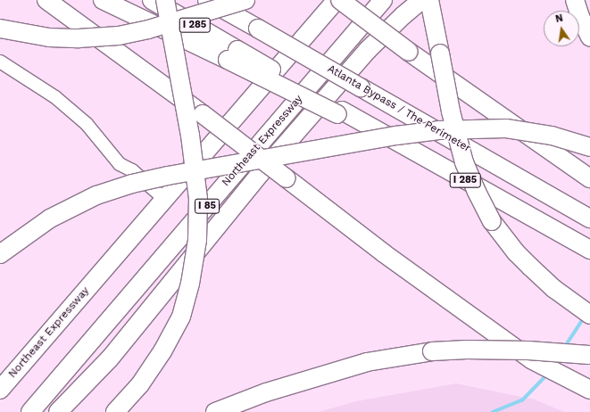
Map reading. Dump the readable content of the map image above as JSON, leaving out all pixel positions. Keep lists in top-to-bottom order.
{
  "streets": {
    "highway": [
      "I 285",
      "Atlanta Bypass / The Perimeter",
      "Northeast Expressway",
      "I 85"
    ]
  },
  "north": "top"
}
